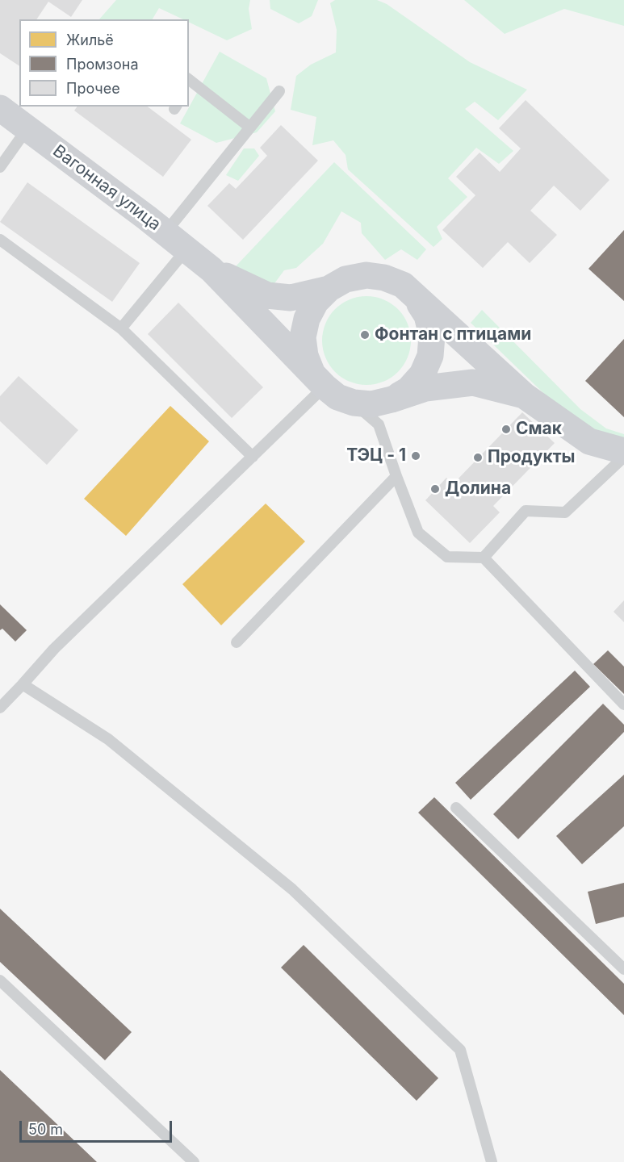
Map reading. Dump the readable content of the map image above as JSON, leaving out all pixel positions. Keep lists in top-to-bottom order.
{
  "streets": {
    "street": ["Вагонная улица"]
  },
  "places": [
    "Фонтан с птицами",
    "Смак",
    "ТЭЦ - 1",
    "Продукты",
    "Долина"
  ],
  "legend": ["Жильё", "Промзона", "Прочее"],
  "scale_bar": "50 m"
}
